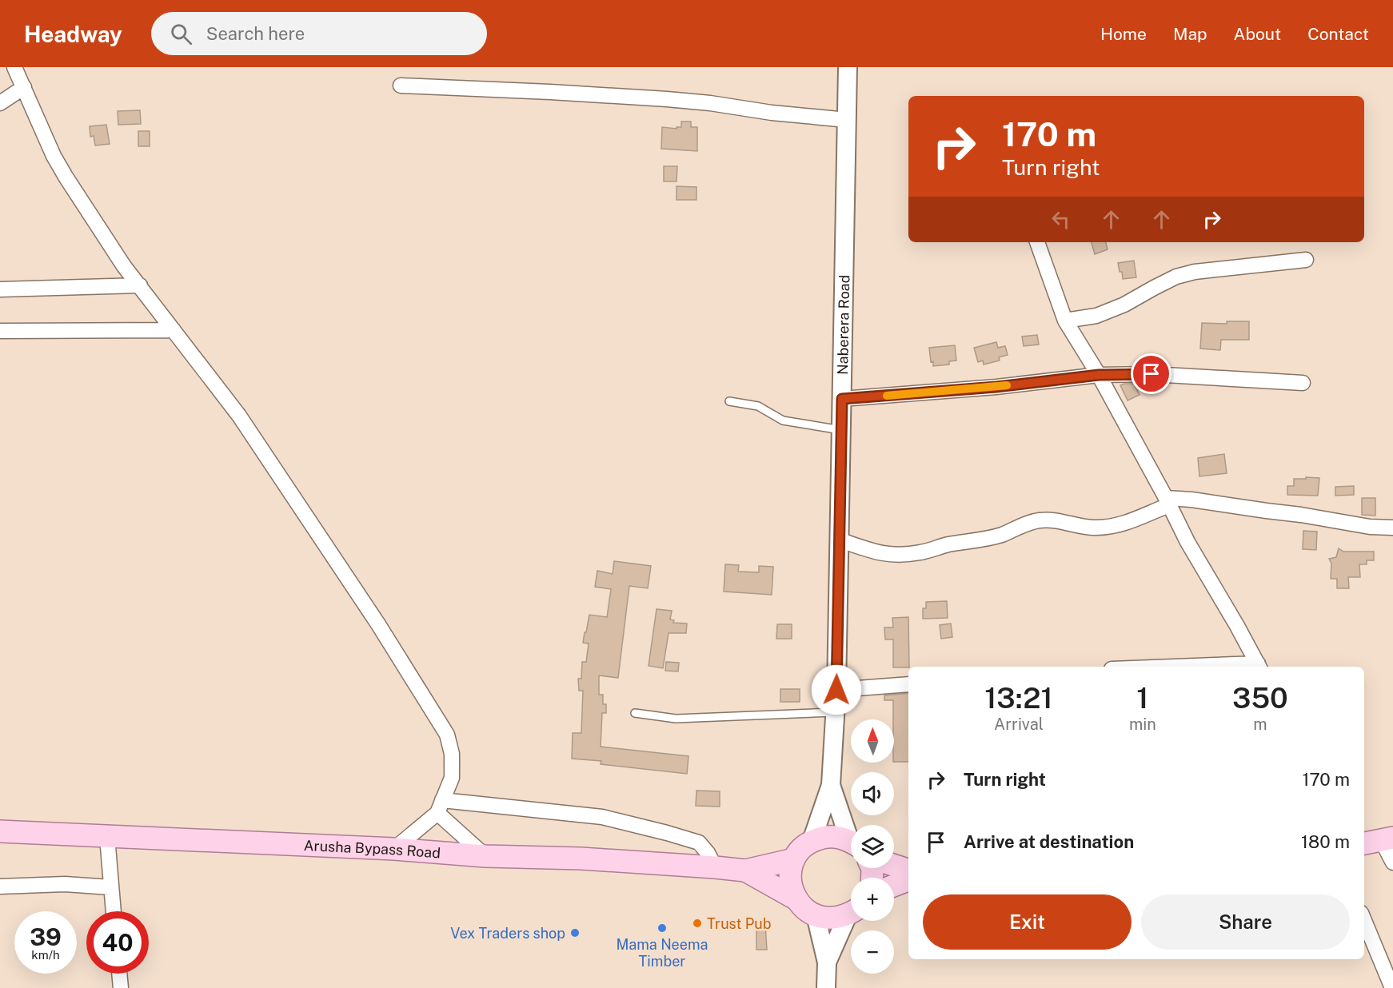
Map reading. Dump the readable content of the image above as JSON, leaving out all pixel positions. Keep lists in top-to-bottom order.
{
  "streets": {
    "main road": ["Arusha Bypass Road"],
    "street": ["Naberera Road"]
  },
  "places": ["Trust Pub", "Mama Neema Timber", "Vex Traders shop"],
  "north": "top",
  "page": {
    "header": "Headway",
    "search": "Search here",
    "nav": [
      "Home",
      "Map",
      "About",
      "Contact"
    ],
    "turn": ["170 m", "Turn right"],
    "eta": [
      "13:21",
      "Arrival",
      "1",
      "min",
      "350",
      "m"
    ],
    "map_buttons": ["+", "−"],
    "list": [
      {
        "name": "Turn right",
        "value": "170 m"
      },
      {
        "name": "Arrive at destination",
        "value": "180 m"
      }
    ],
    "buttons": ["Exit", "Share"],
    "speed": "39 km/h",
    "limit": "40"
  }
}
